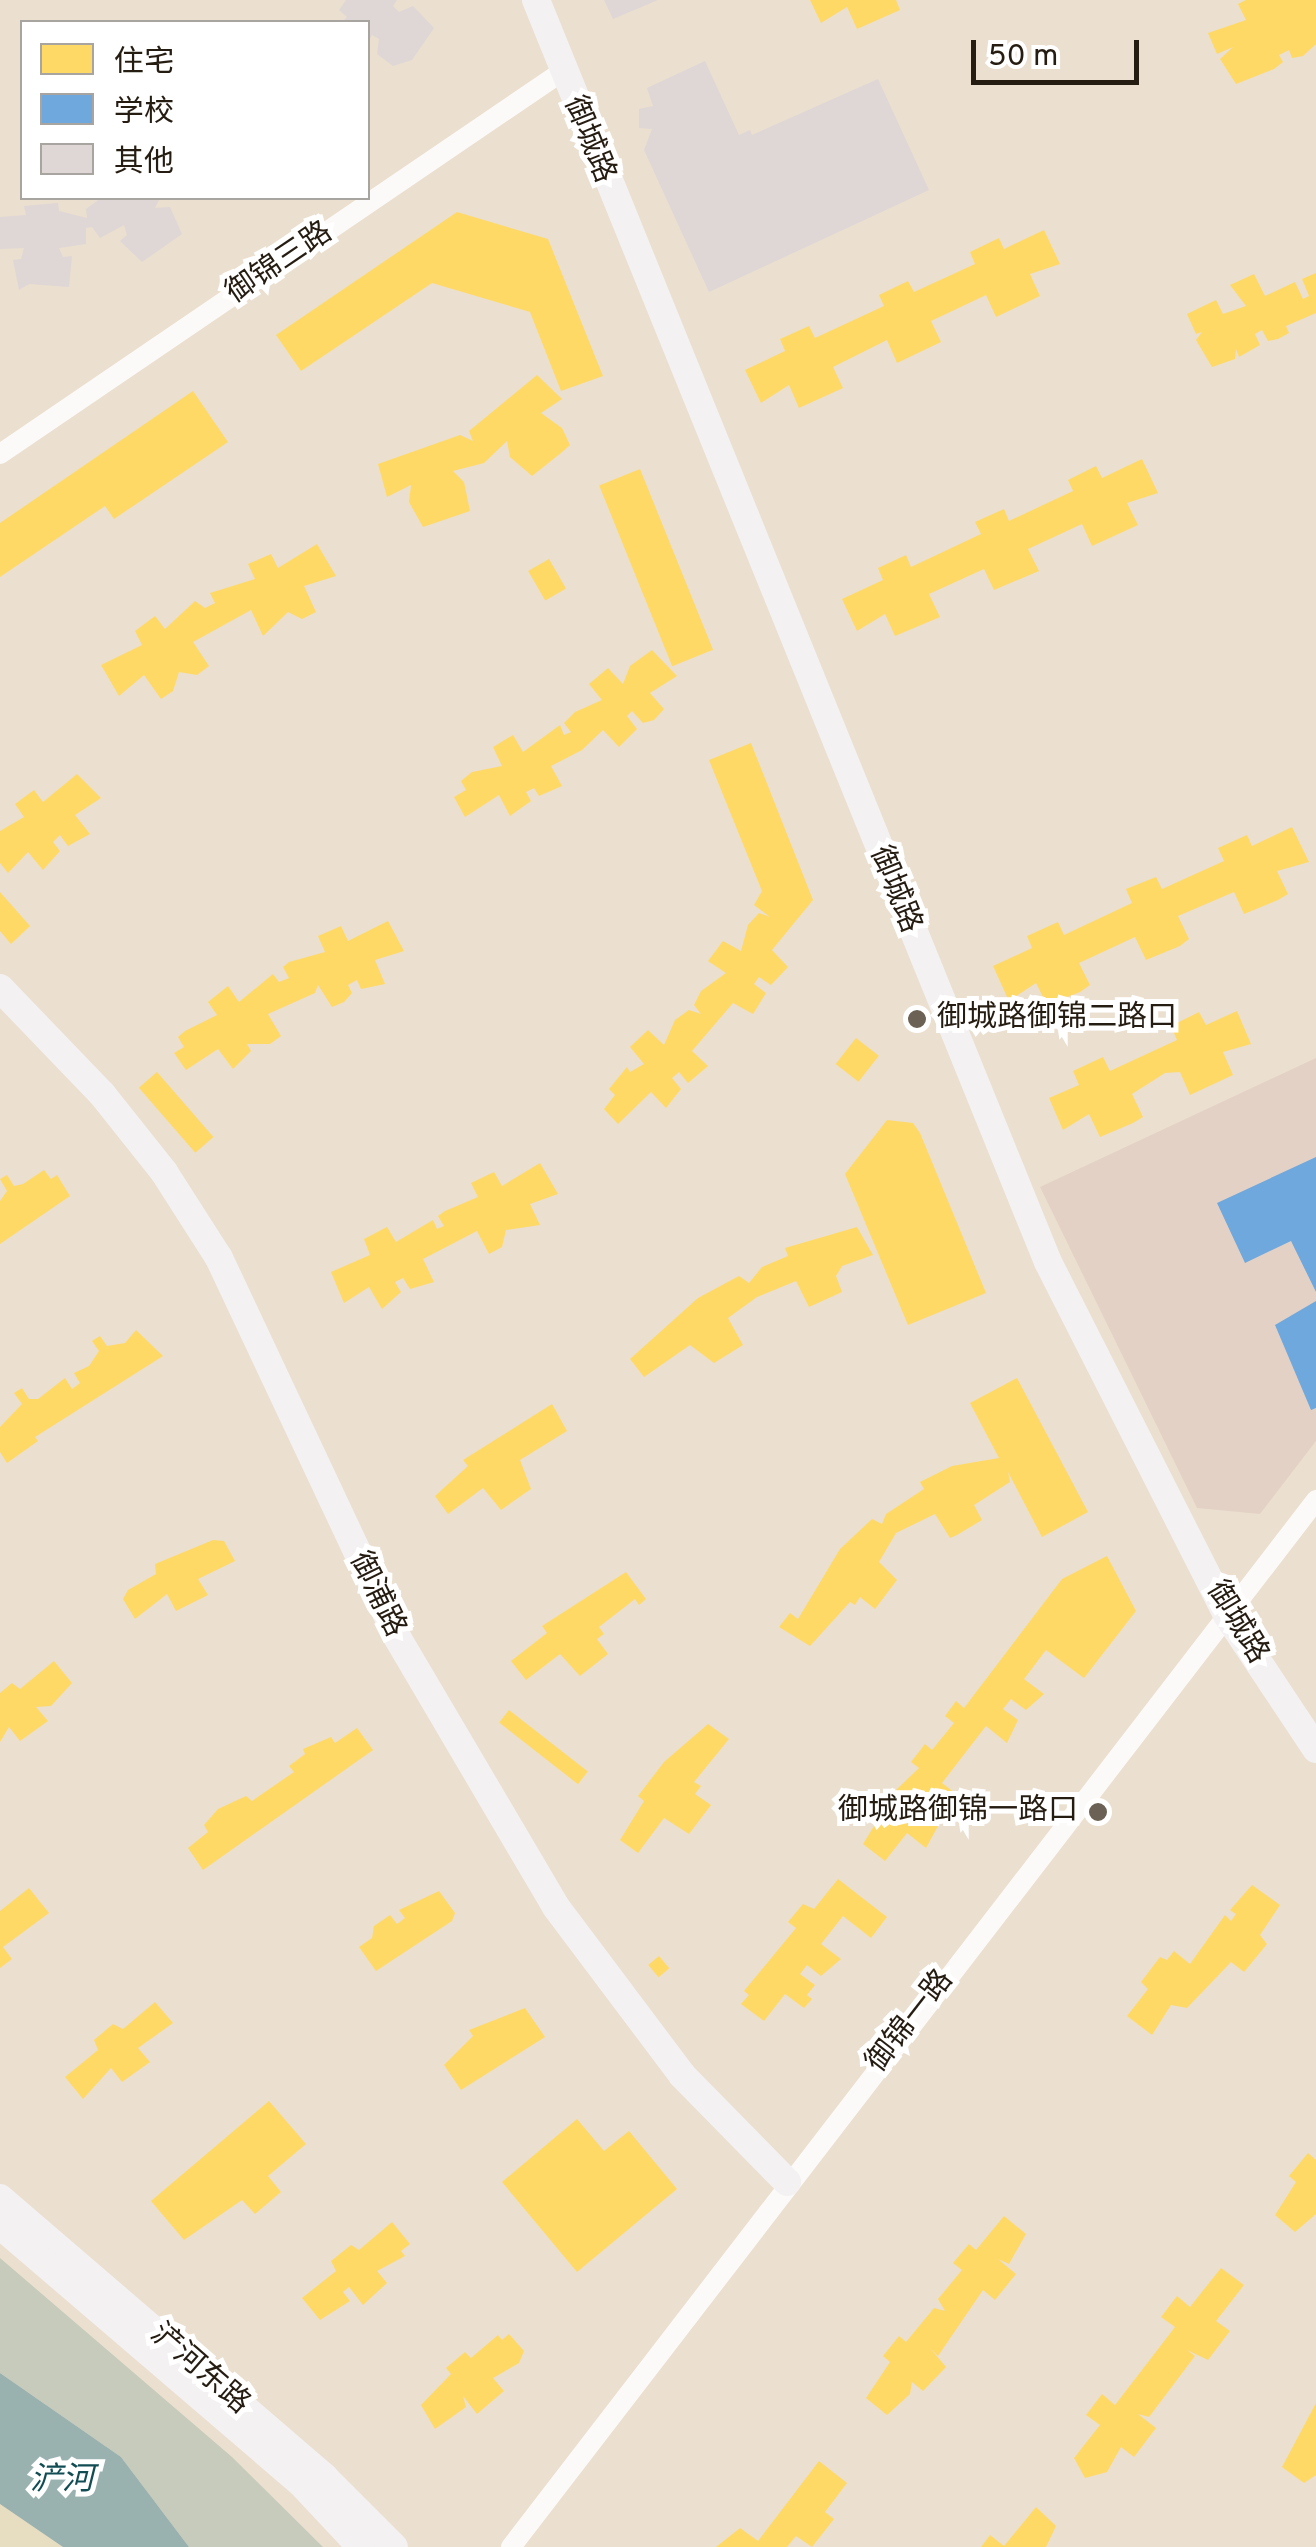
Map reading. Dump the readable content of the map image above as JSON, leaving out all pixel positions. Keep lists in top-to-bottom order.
{
  "streets": {
    "street": [
      "御城路",
      "御锦三路",
      "御浦路",
      "御锦一路",
      "浐河东路"
    ]
  },
  "crossings": [
    ["御城路", "御锦三路"],
    ["御城路", "御锦一路"],
    ["御浦路", "御锦一路"]
  ],
  "water": ["浐河"],
  "places": ["御城路御锦二路口", "御城路御锦一路口"],
  "legend": ["住宅", "学校", "其他"],
  "scale_bar": "50 m"
}
